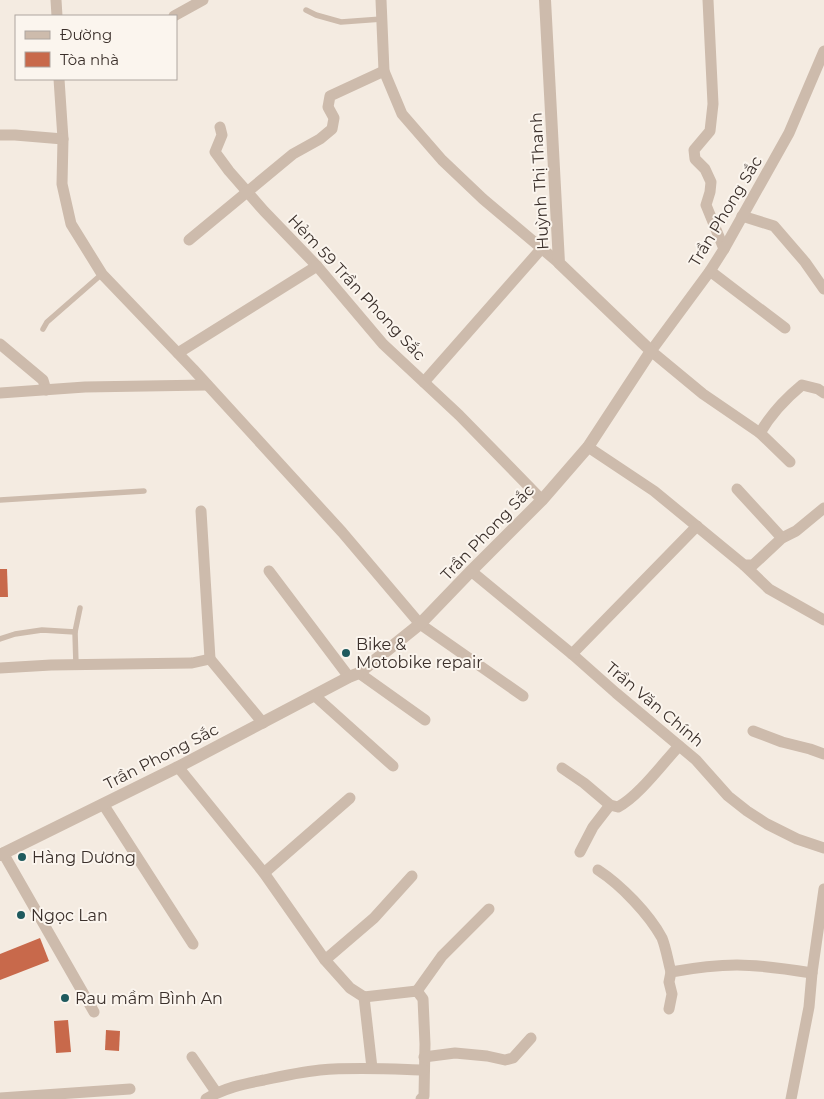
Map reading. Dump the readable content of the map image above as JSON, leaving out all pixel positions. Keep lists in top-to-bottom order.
{
  "streets": {
    "street": [
      "Huỳnh Thị Thanh",
      "Trần Phong Sắc",
      "Hẻm 59 Trần Phong Sắc",
      "Trần Văn Chính"
    ]
  },
  "crossings": [
    ["Huỳnh Thị Thanh", "Trần Phong Sắc"],
    ["Trần Phong Sắc", "Hẻm 59 Trần Phong Sắc"],
    ["Trần Phong Sắc", "Trần Văn Chính"]
  ],
  "places": [
    "Bike & Motobike repair",
    "Hàng Dương",
    "Ngọc Lan",
    "Rau mầm Bình An"
  ],
  "legend": ["Đường", "Tòa nhà"]
}
